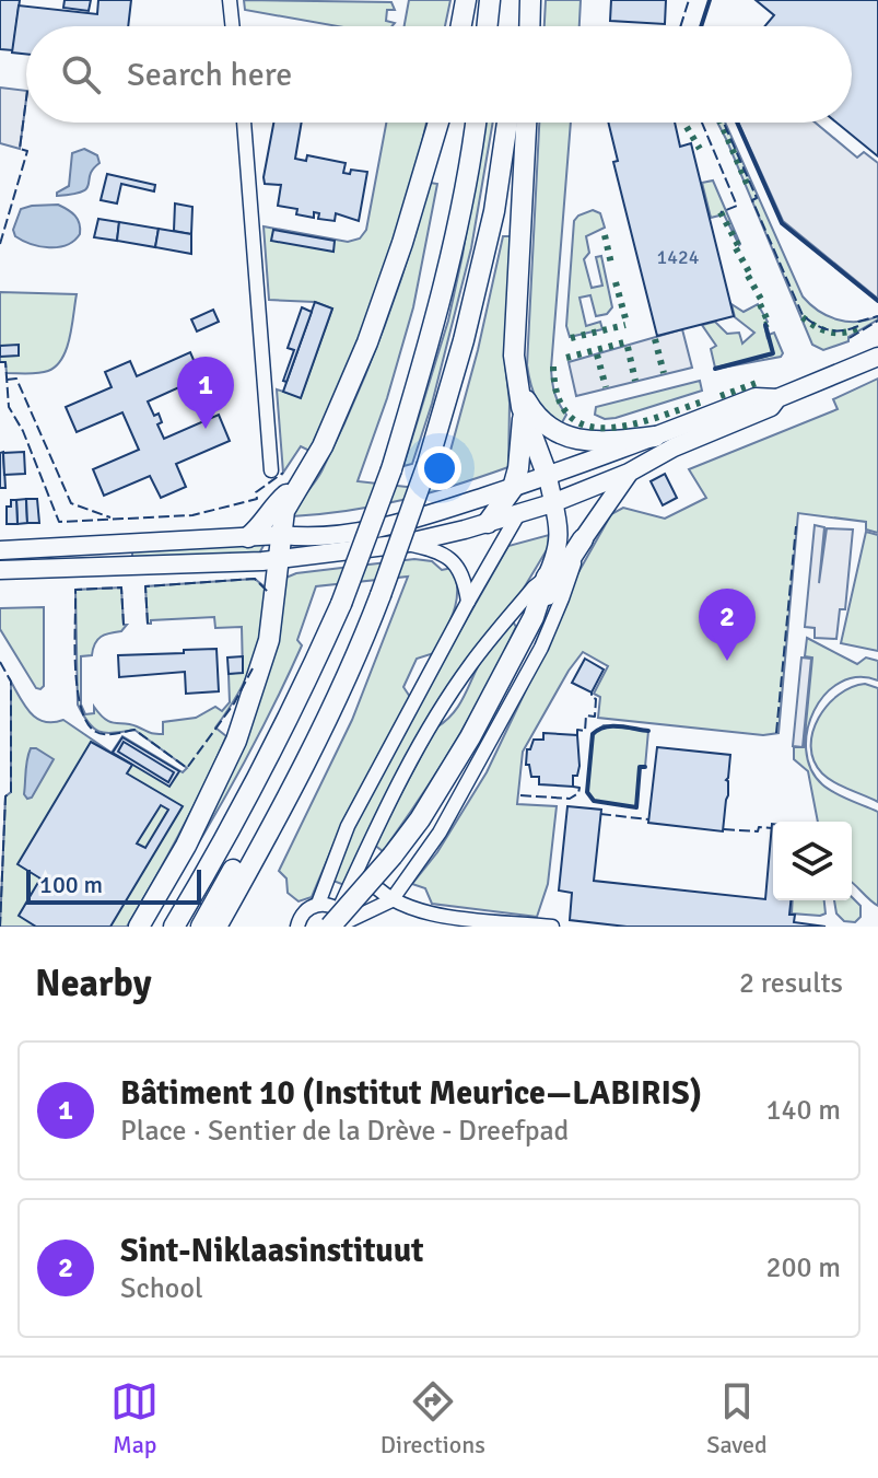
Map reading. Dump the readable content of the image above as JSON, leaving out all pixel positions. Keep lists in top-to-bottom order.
{
  "house_numbers": ["1424"],
  "scale_bar": "100 m",
  "page": {
    "search": "Search here",
    "pins": ["1", "2"],
    "scale": "100 m",
    "heading": ["Nearby", "2 results"],
    "list": [
      {
        "mark": "1",
        "name": "Bâtiment 10 (Institut Meurice—LABIRIS)",
        "note": "Place · Sentier de la Drève - Dreefpad",
        "value": "140 m"
      },
      {
        "mark": "2",
        "name": "Sint-Niklaasinstituut",
        "note": "School",
        "value": "200 m"
      }
    ],
    "nav": ["Map", "Directions", "Saved"]
  }
}
